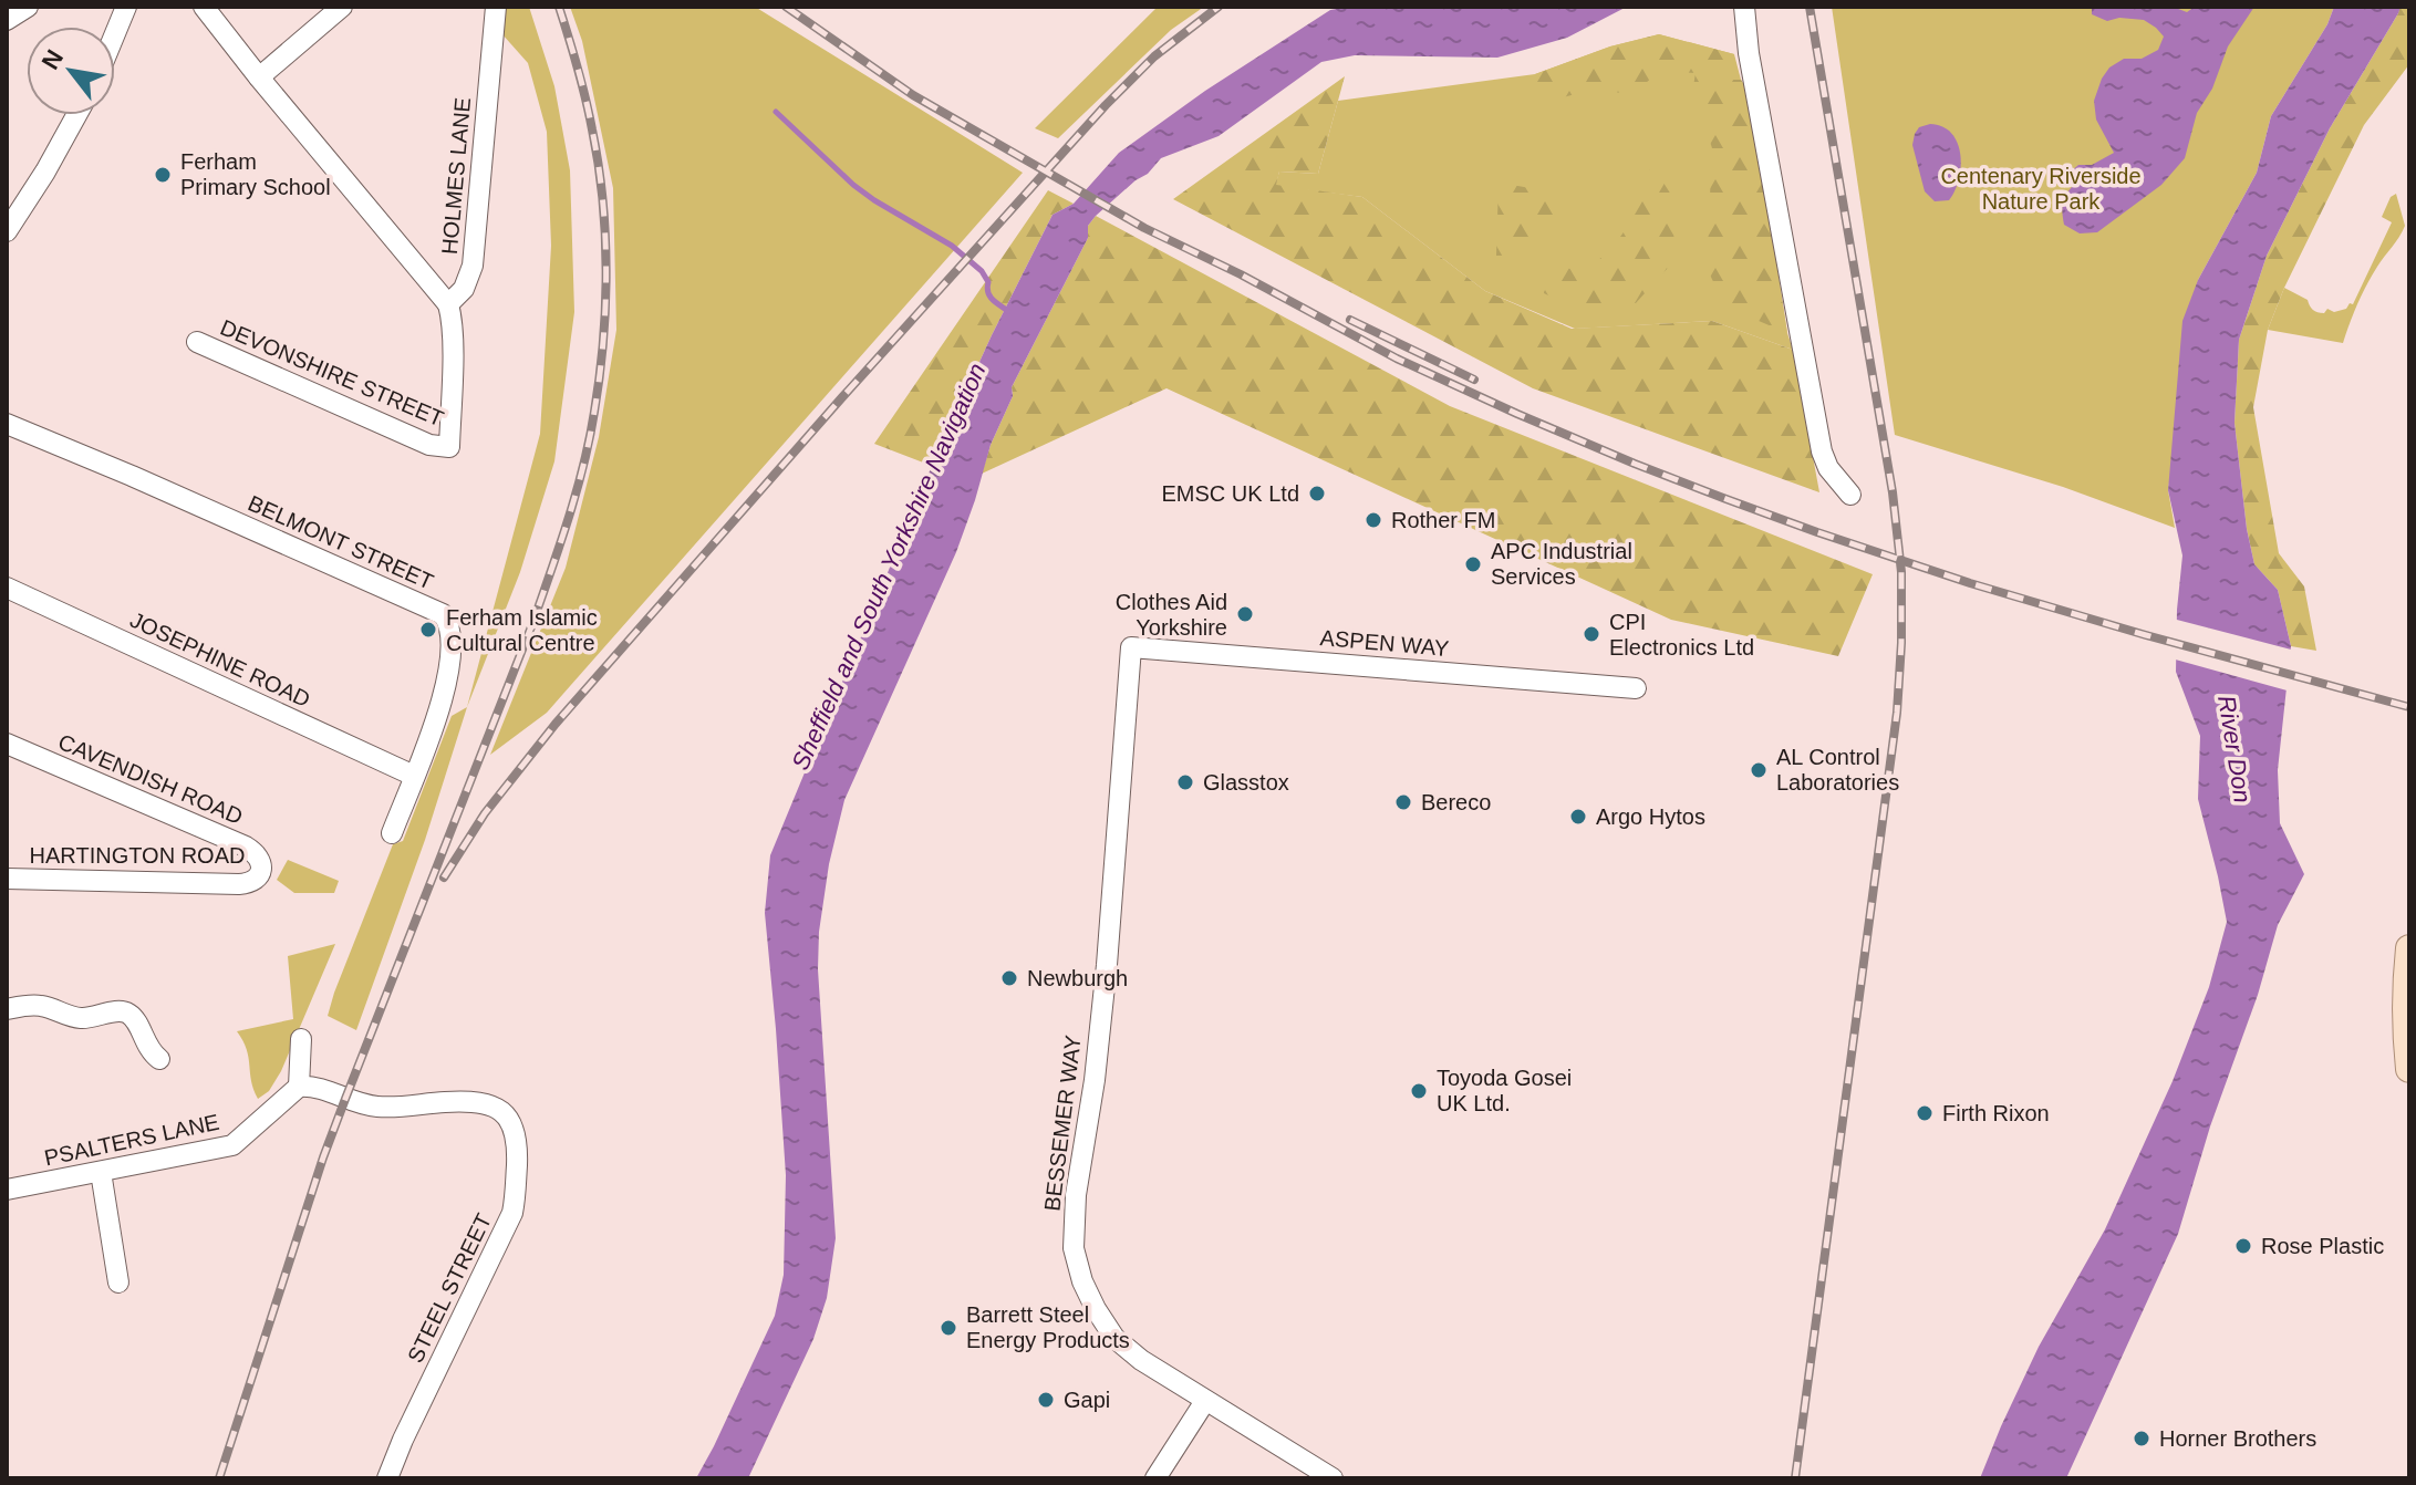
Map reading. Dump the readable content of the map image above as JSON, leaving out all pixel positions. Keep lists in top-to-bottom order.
{
  "streets": {
    "street": [
      "HOLMES LANE",
      "DEVONSHIRE STREET",
      "BELMONT STREET",
      "ASPEN WAY",
      "JOSEPHINE ROAD",
      "CAVENDISH ROAD",
      "HARTINGTON ROAD",
      "BESSEMER WAY",
      "PSALTERS LANE",
      "STEEL STREET"
    ]
  },
  "crossings": [
    ["HOLMES LANE", "DEVONSHIRE STREET"],
    ["BELMONT STREET", "JOSEPHINE ROAD"],
    ["ASPEN WAY", "BESSEMER WAY"],
    ["CAVENDISH ROAD", "HARTINGTON ROAD"],
    ["PSALTERS LANE", "STEEL STREET"]
  ],
  "water": ["Sheffield and South Yorkshire Navigation", "River Don"],
  "parks": ["Centenary Riverside Nature Park"],
  "places": [
    "Ferham Primary School",
    "EMSC UK Ltd",
    "Rother FM",
    "APC Industrial Services",
    "Clothes Aid Yorkshire",
    "Ferham Islamic Cultural Centre",
    "CPI Electronics Ltd",
    "AL Control Laboratories",
    "Glasstox",
    "Bereco",
    "Argo Hytos",
    "Newburgh",
    "Toyoda Gosei UK Ltd.",
    "Firth Rixon",
    "Rose Plastic",
    "Barrett Steel Energy Products",
    "Gapi",
    "Horner Brothers"
  ],
  "north": "top left"
}
